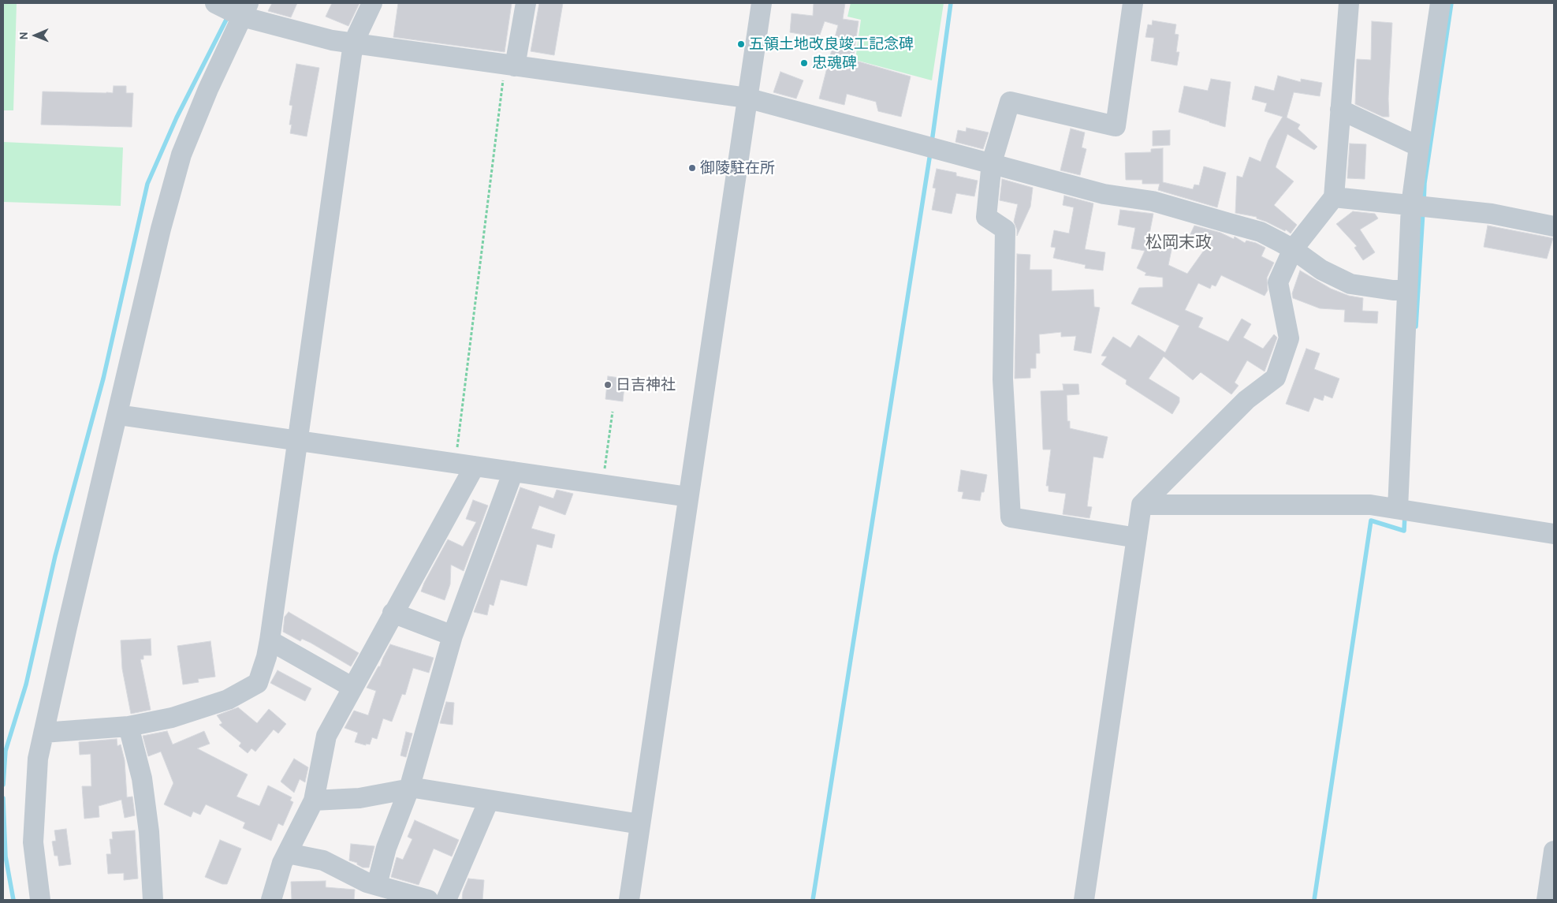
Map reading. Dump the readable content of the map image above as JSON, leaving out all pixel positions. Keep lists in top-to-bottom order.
{
  "districts": ["松岡末政"],
  "places": [
    "五領土地改良竣工記念碑",
    "忠魂碑",
    "御陵駐在所",
    "日吉神社"
  ],
  "north": "left"
}
